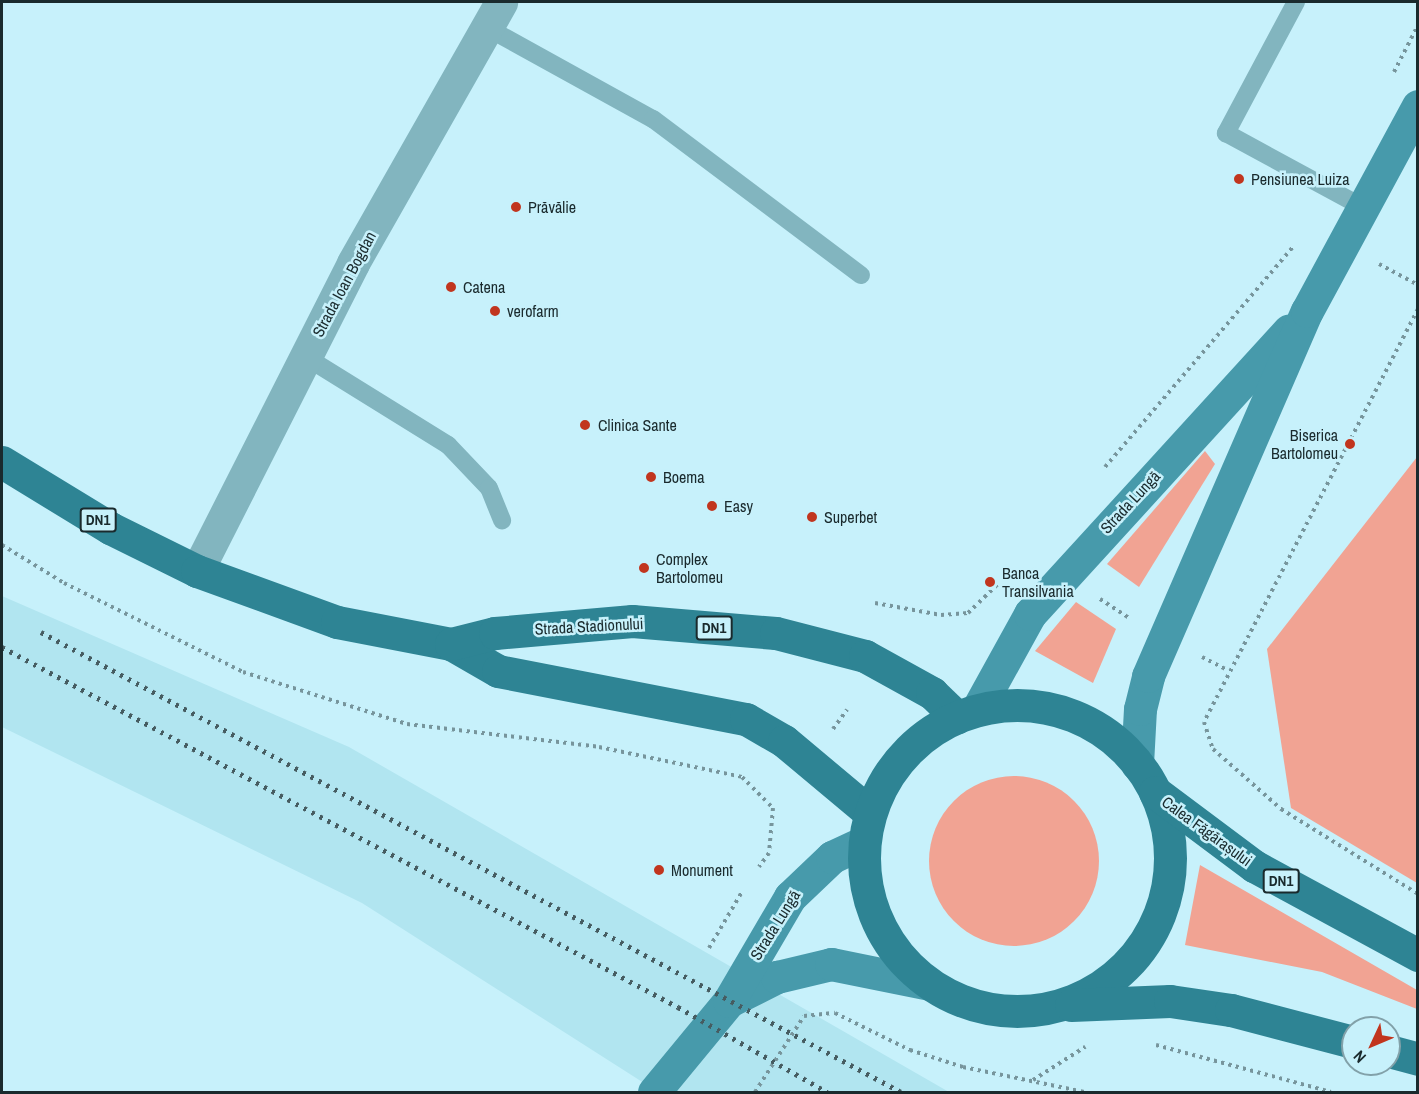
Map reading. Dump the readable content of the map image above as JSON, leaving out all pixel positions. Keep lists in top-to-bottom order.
{
  "streets": {
    "main road": [
      "Strada Lungă",
      "DN1",
      "Strada Stadionului",
      "Calea Făgărașului"
    ],
    "street": ["Strada Ioan Bogdan"]
  },
  "crossings": [
    ["Strada Ioan Bogdan", "Strada Stadionului"],
    ["Strada Lungă", "DN1"],
    ["Strada Lungă", "Strada Stadionului"],
    ["DN1", "Strada Stadionului"],
    ["DN1", "Calea Făgărașului"]
  ],
  "places": [
    "Pensiunea Luiza",
    "Prăvălie",
    "Catena",
    "verofarm",
    "Clinica Sante",
    "Biserica Bartolomeu",
    "Boema",
    "Easy",
    "Superbet",
    "Complex Bartolomeu",
    "Banca Transilvania",
    "Monument"
  ],
  "north": "bottom left"
}
